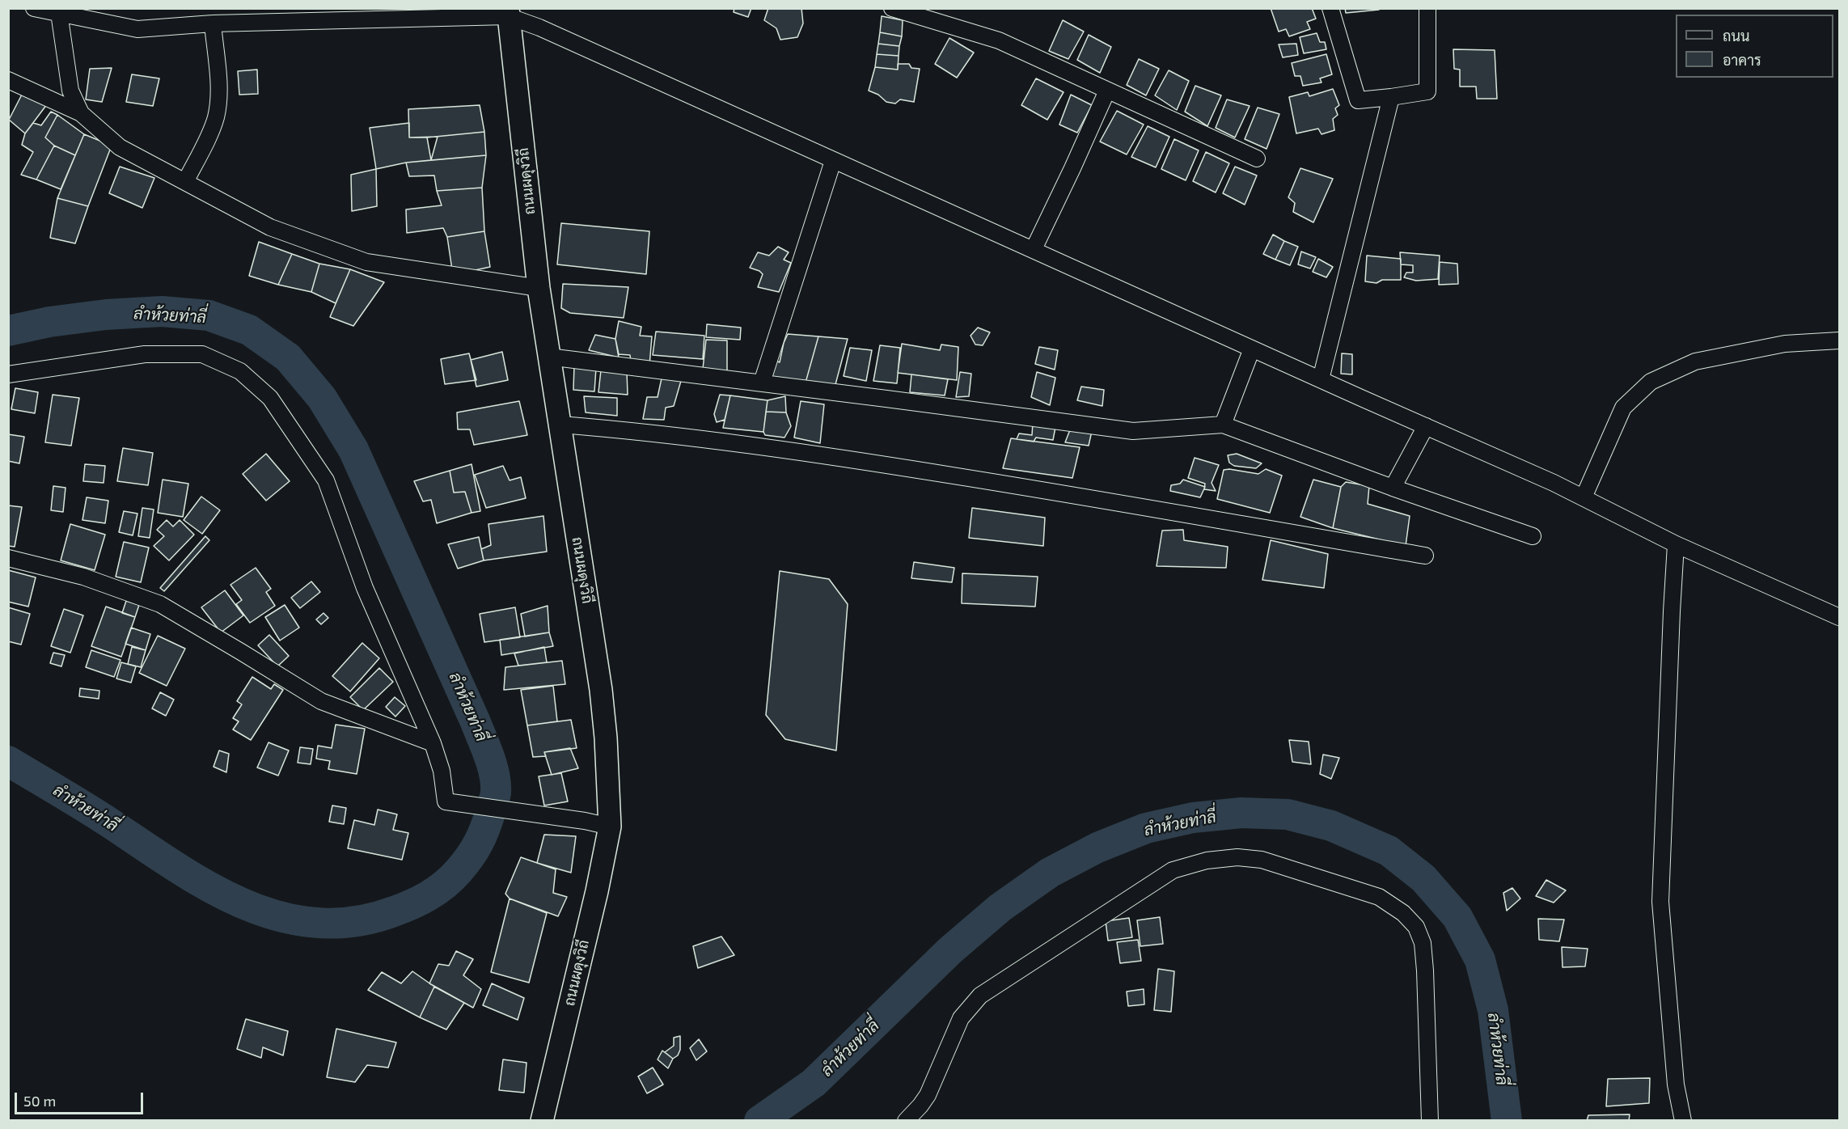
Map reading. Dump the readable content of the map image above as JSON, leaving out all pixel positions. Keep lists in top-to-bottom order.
{
  "streets": {
    "main road": ["ถนนผดุงวิถี"]
  },
  "water": ["ลำห้วยท่าลี่"],
  "legend": ["ถนน", "อาคาร"],
  "scale_bar": "50 m"
}
